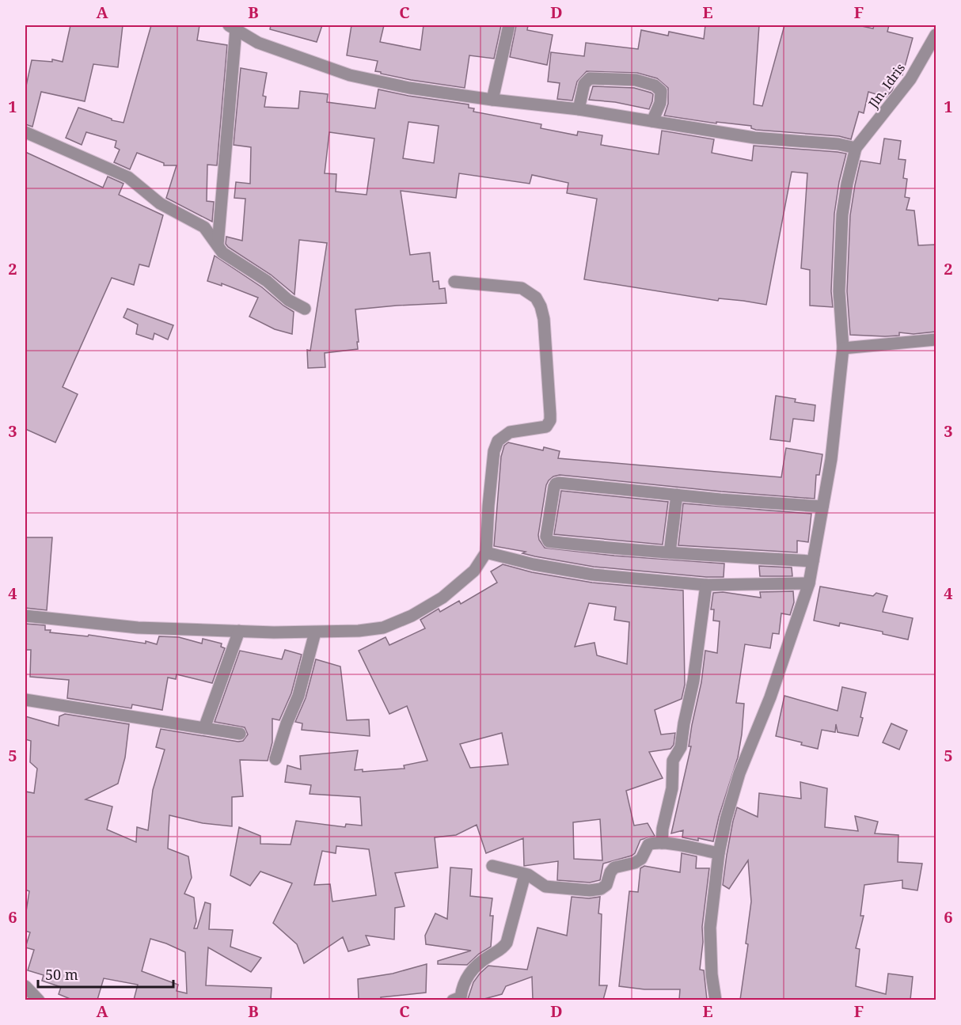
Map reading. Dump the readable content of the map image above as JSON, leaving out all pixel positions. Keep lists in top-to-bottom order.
{
  "streets": {
    "street": ["Jln. Idris"]
  },
  "scale_bar": "50 m",
  "grid": {
    "columns": [
      "A",
      "B",
      "C",
      "D",
      "E",
      "F"
    ],
    "rows": [
      "1",
      "2",
      "3",
      "4",
      "5",
      "6"
    ]
  }
}
